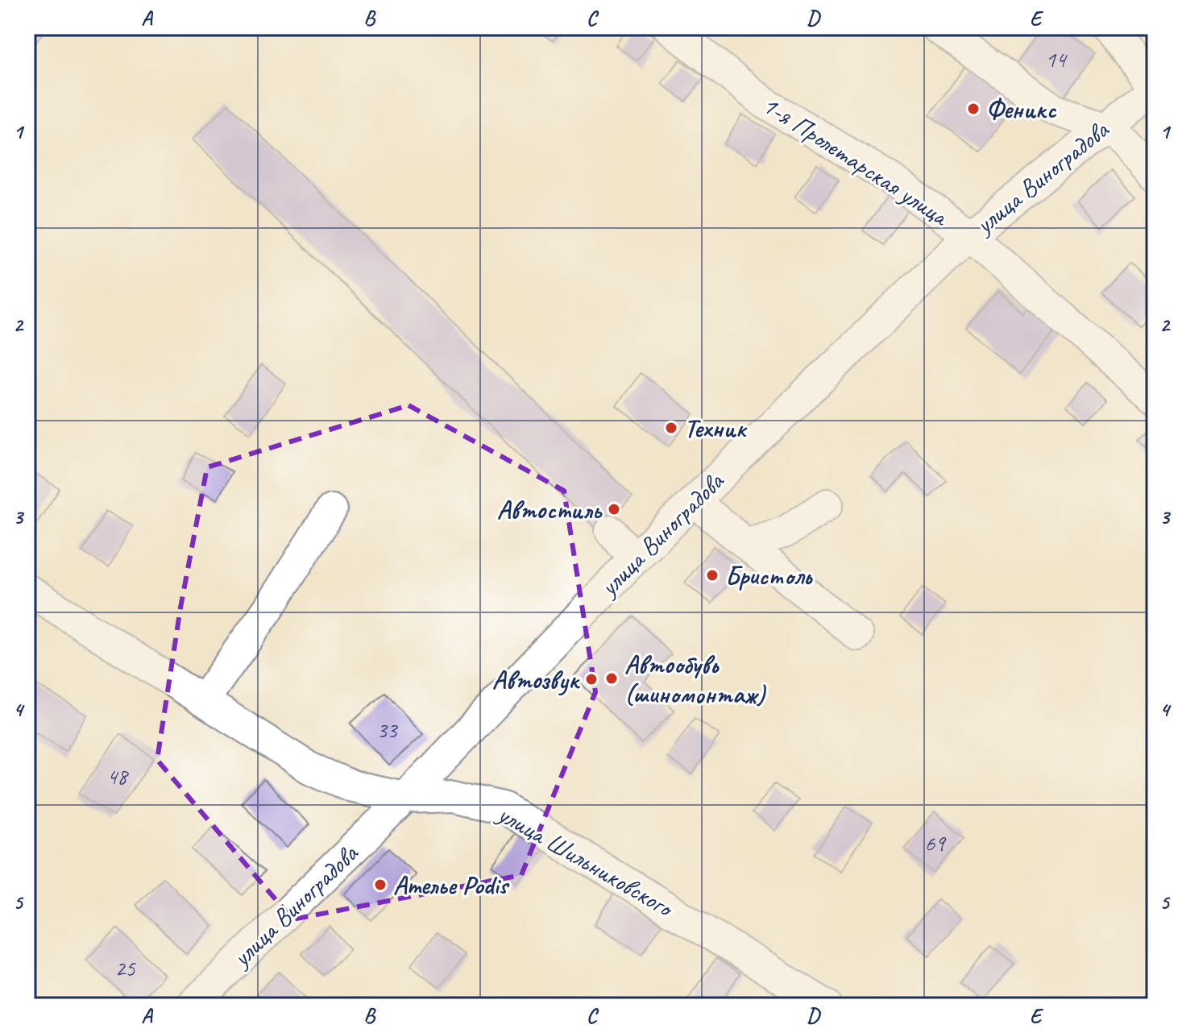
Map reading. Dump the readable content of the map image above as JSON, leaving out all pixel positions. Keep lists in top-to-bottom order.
{
  "streets": {
    "street": ["1-я Пролетарская улица", "улица Виноградова", "улица Шильниковского"]
  },
  "crossings": [
    ["1-я Пролетарская улица", "улица Виноградова"],
    ["улица Виноградова", "улица Шильниковского"]
  ],
  "places": [
    "Феникс",
    "Техник",
    "Автостиль",
    "Бристоль",
    "Автообувь (шиномонтаж)",
    "Автозвук",
    "Ателье Podis"
  ],
  "house_numbers": [
    "14",
    "33",
    "48",
    "69",
    "25"
  ],
  "grid": {
    "columns": [
      "A",
      "B",
      "C",
      "D",
      "E"
    ],
    "rows": [
      "1",
      "2",
      "3",
      "4",
      "5"
    ]
  }
}
